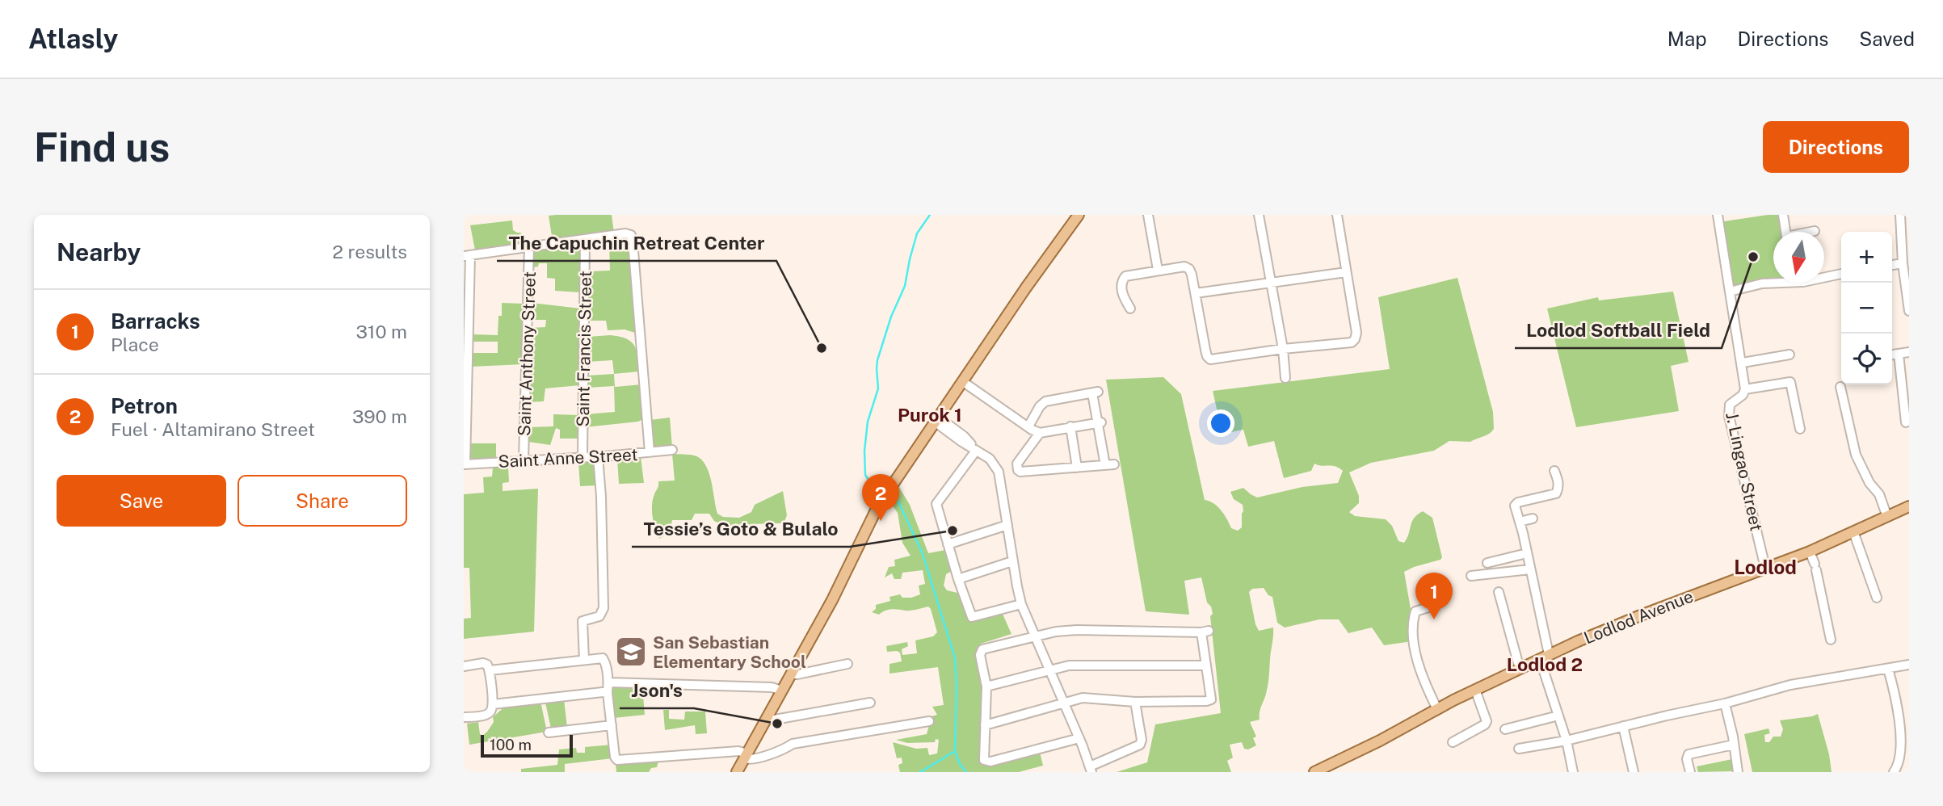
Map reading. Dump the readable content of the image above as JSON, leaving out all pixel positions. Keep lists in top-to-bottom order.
{
  "streets": {
    "main road": ["Lodlod Avenue"],
    "street": [
      "Saint Francis Street",
      "Saint Anthony Street",
      "Saint Anne Street",
      "J. Lingao Street"
    ]
  },
  "crossings": [
    ["Saint Francis Street", "Saint Anne Street"],
    ["Saint Anthony Street", "Saint Anne Street"],
    ["J. Lingao Street", "Lodlod Avenue"]
  ],
  "districts": ["Purok 1", "Lodlod", "Lodlod 2"],
  "places": {
    "other": [
      "Lodlod Softball Field",
      "The Capuchin Retreat Center",
      "Tessie’s Goto & Bulalo",
      "Json's"
    ],
    "school or university": ["San Sebastian Elementary School"]
  },
  "scale_bar": "100 m",
  "north": "bottom",
  "page": {
    "header": "Atlasly",
    "nav": ["Map", "Directions", "Saved"],
    "buttons": [
      "Directions",
      ["Save", "Share"]
    ],
    "title": "Find us",
    "heading": ["Nearby", "2 results"],
    "map_buttons": ["+", "−"],
    "list": [
      {
        "mark": "1",
        "name": "Barracks",
        "note": "Place",
        "value": "310 m"
      },
      {
        "mark": "2",
        "name": "Petron",
        "note": "Fuel · Altamirano Street",
        "value": "390 m"
      }
    ],
    "pins": ["2", "1"],
    "scale": "100 m"
  }
}
